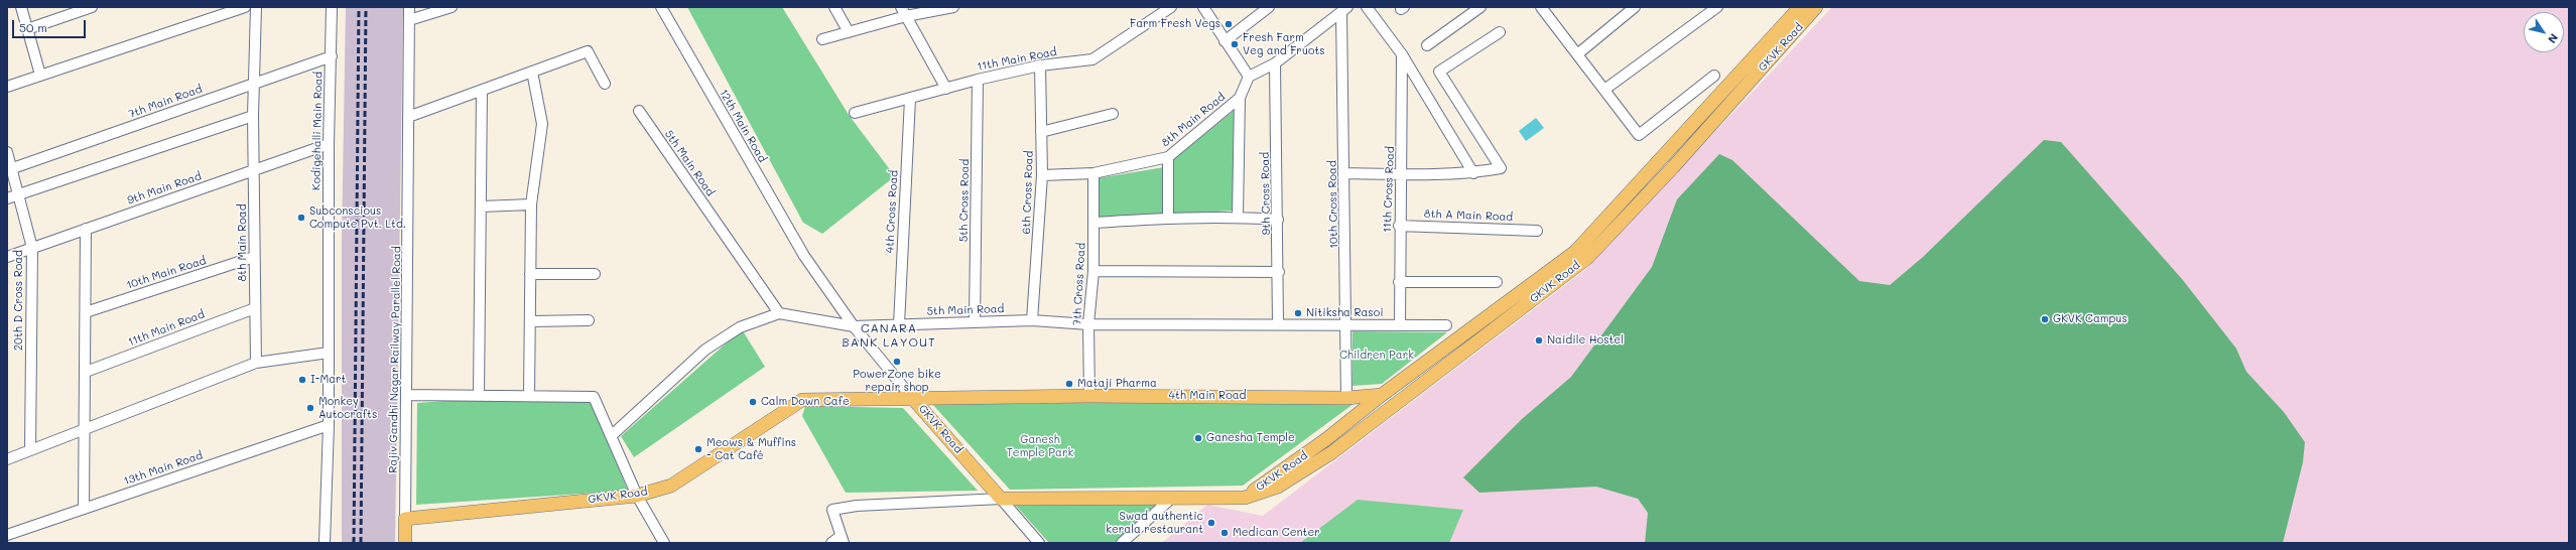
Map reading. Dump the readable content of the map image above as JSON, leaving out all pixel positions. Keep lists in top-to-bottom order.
{
  "streets": {
    "main road": ["GKVK Road", "4th Main Road"],
    "street": [
      "11th Main Road",
      "7th Main Road",
      "8th Main Road",
      "12th Main Road",
      "Kodigehalli Main Road",
      "5th Main Road",
      "9th Main Road",
      "11th Cross Road",
      "6th Cross Road",
      "9th Cross Road",
      "5th Cross Road",
      "10th Cross Road",
      "4th Cross Road",
      "8th A Main Road",
      "10th Main Road",
      "7th Cross Road",
      "20th D Cross Road",
      "Rajiv Gandhi Nagar Railway Parallel Road",
      "13th Main Road"
    ]
  },
  "crossings": [
    ["GKVK Road", "12th Main Road"],
    ["GKVK Road", "Rajiv Gandhi Nagar Railway Parallel Road"],
    ["GKVK Road", "4th Main Road"],
    ["11th Main Road", "8th Main Road"],
    ["11th Main Road", "6th Cross Road"],
    ["11th Main Road", "5th Cross Road"],
    ["11th Main Road", "4th Cross Road"],
    ["7th Main Road", "8th Main Road"],
    ["7th Main Road", "Kodigehalli Main Road"],
    ["7th Main Road", "20th D Cross Road"],
    ["8th Main Road", "9th Main Road"],
    ["8th Main Road", "6th Cross Road"],
    ["8th Main Road", "10th Main Road"],
    ["8th Main Road", "7th Cross Road"],
    ["12th Main Road", "5th Main Road"],
    ["12th Main Road", "4th Main Road"],
    ["Kodigehalli Main Road", "9th Main Road"],
    ["Kodigehalli Main Road", "13th Main Road"],
    ["5th Main Road", "11th Cross Road"],
    ["5th Main Road", "6th Cross Road"],
    ["5th Main Road", "9th Cross Road"],
    ["5th Main Road", "5th Cross Road"],
    ["5th Main Road", "10th Cross Road"],
    ["5th Main Road", "4th Cross Road"],
    ["5th Main Road", "7th Cross Road"],
    ["9th Main Road", "20th D Cross Road"],
    ["11th Cross Road", "8th A Main Road"],
    ["10th Cross Road", "4th Main Road"],
    ["7th Cross Road", "4th Main Road"]
  ],
  "districts": ["CANARA BANK LAYOUT"],
  "parks": ["Children Park", "Ganesh Temple Park"],
  "places": [
    "Farm Fresh Vegs",
    "Fresh Farm Veg and Fruots",
    "Subconscious Compute Pvt. Ltd.",
    "Nitiksha Rasoi",
    "GKVK Campus",
    "Naidile Hostel",
    "PowerZone bike repair shop",
    "I-Mart",
    "Mataji Pharma",
    "Calm Down Cafe",
    "Monkey Autocrafts",
    "Ganesha Temple",
    "Meows & Muffins - Cat Café",
    "Swad authentic kerala restaurant",
    "Medican Center"
  ],
  "scale_bar": "50 m",
  "north": "bottom right"
}
